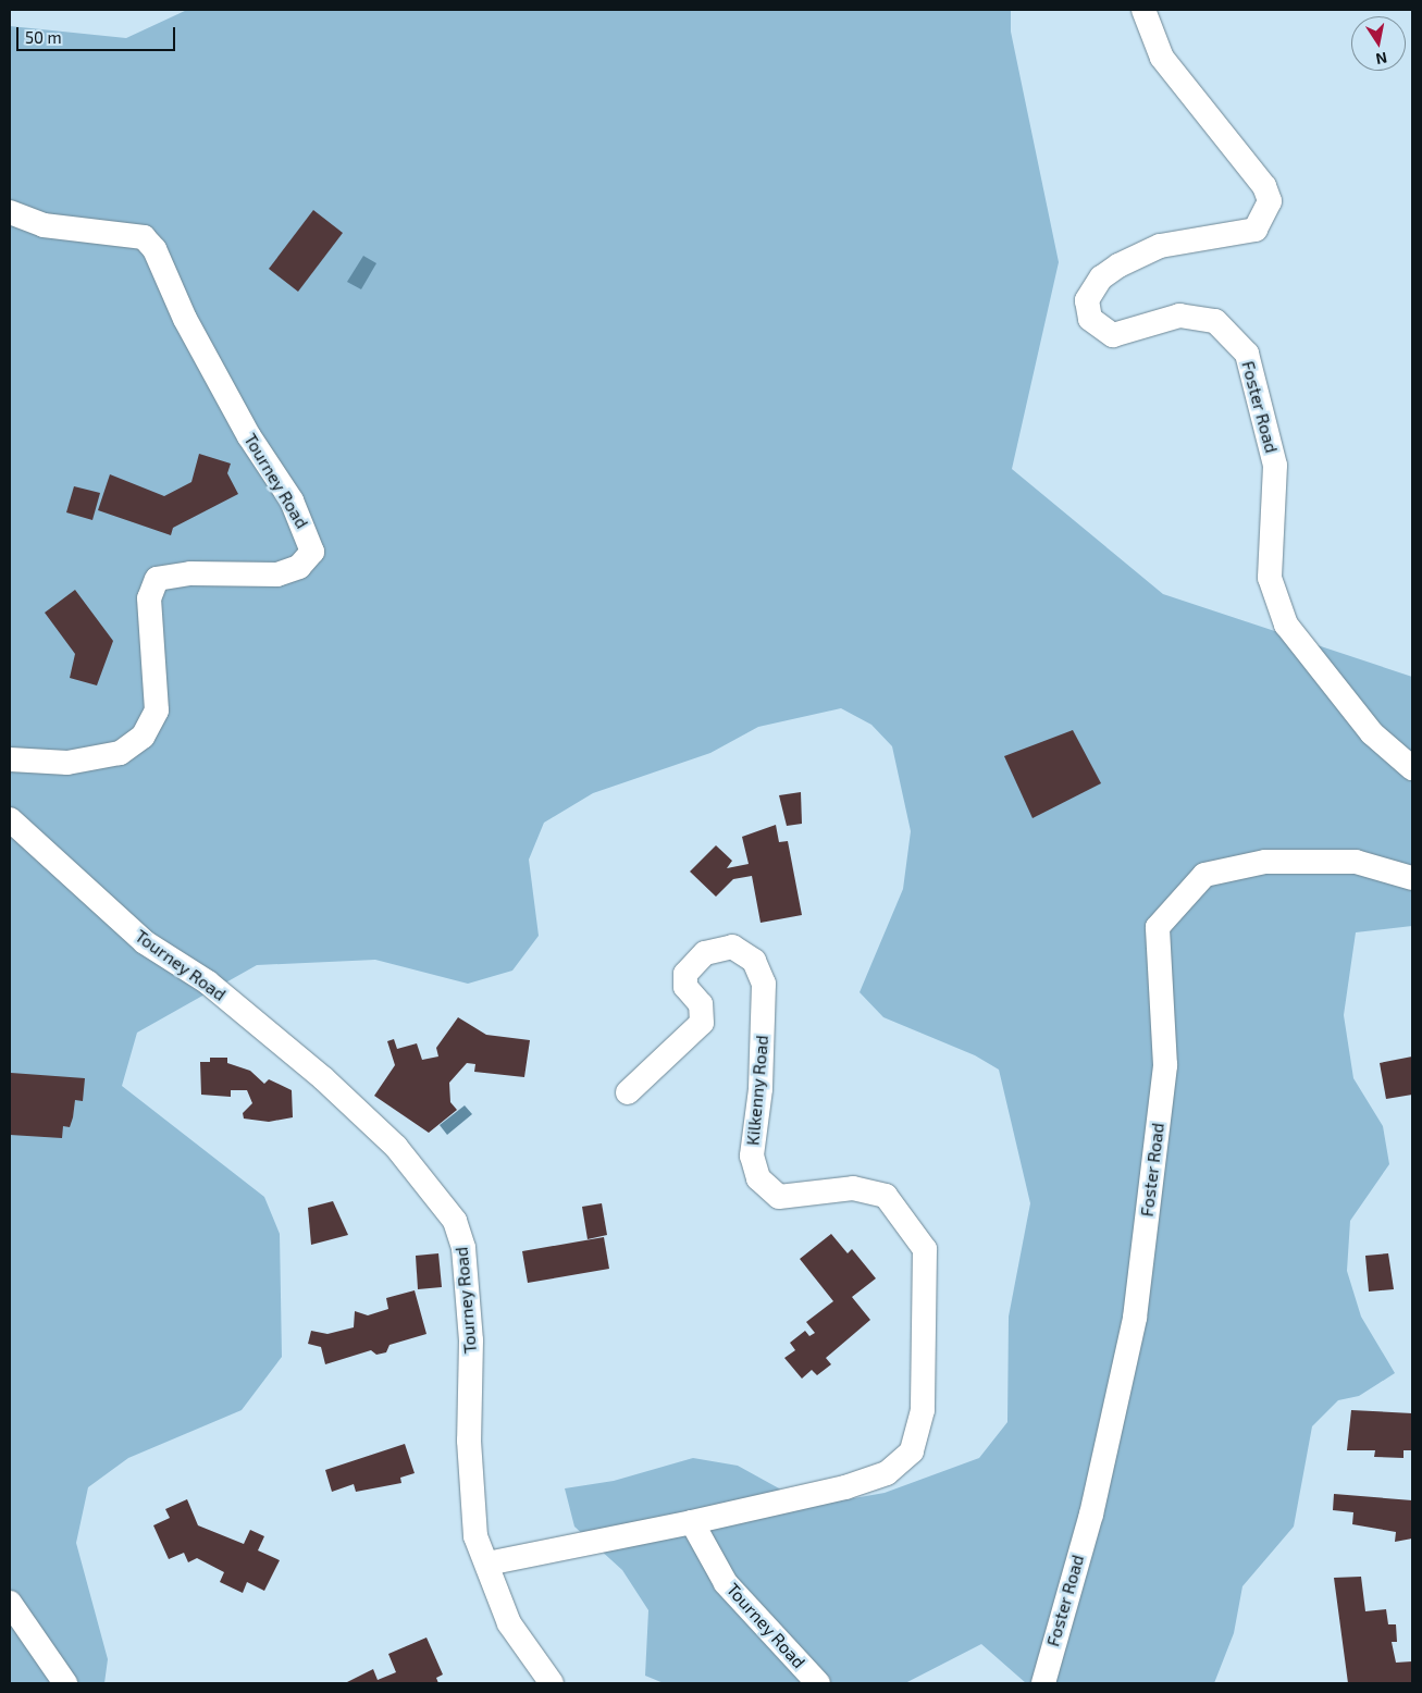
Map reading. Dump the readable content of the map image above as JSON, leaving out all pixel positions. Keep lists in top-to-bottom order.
{
  "streets": {
    "street": ["Foster Road", "Tourney Road", "Kilkenny Road"]
  },
  "crossings": [
    ["Tourney Road", "Kilkenny Road"]
  ],
  "scale_bar": "50 m",
  "north": "bottom"
}
